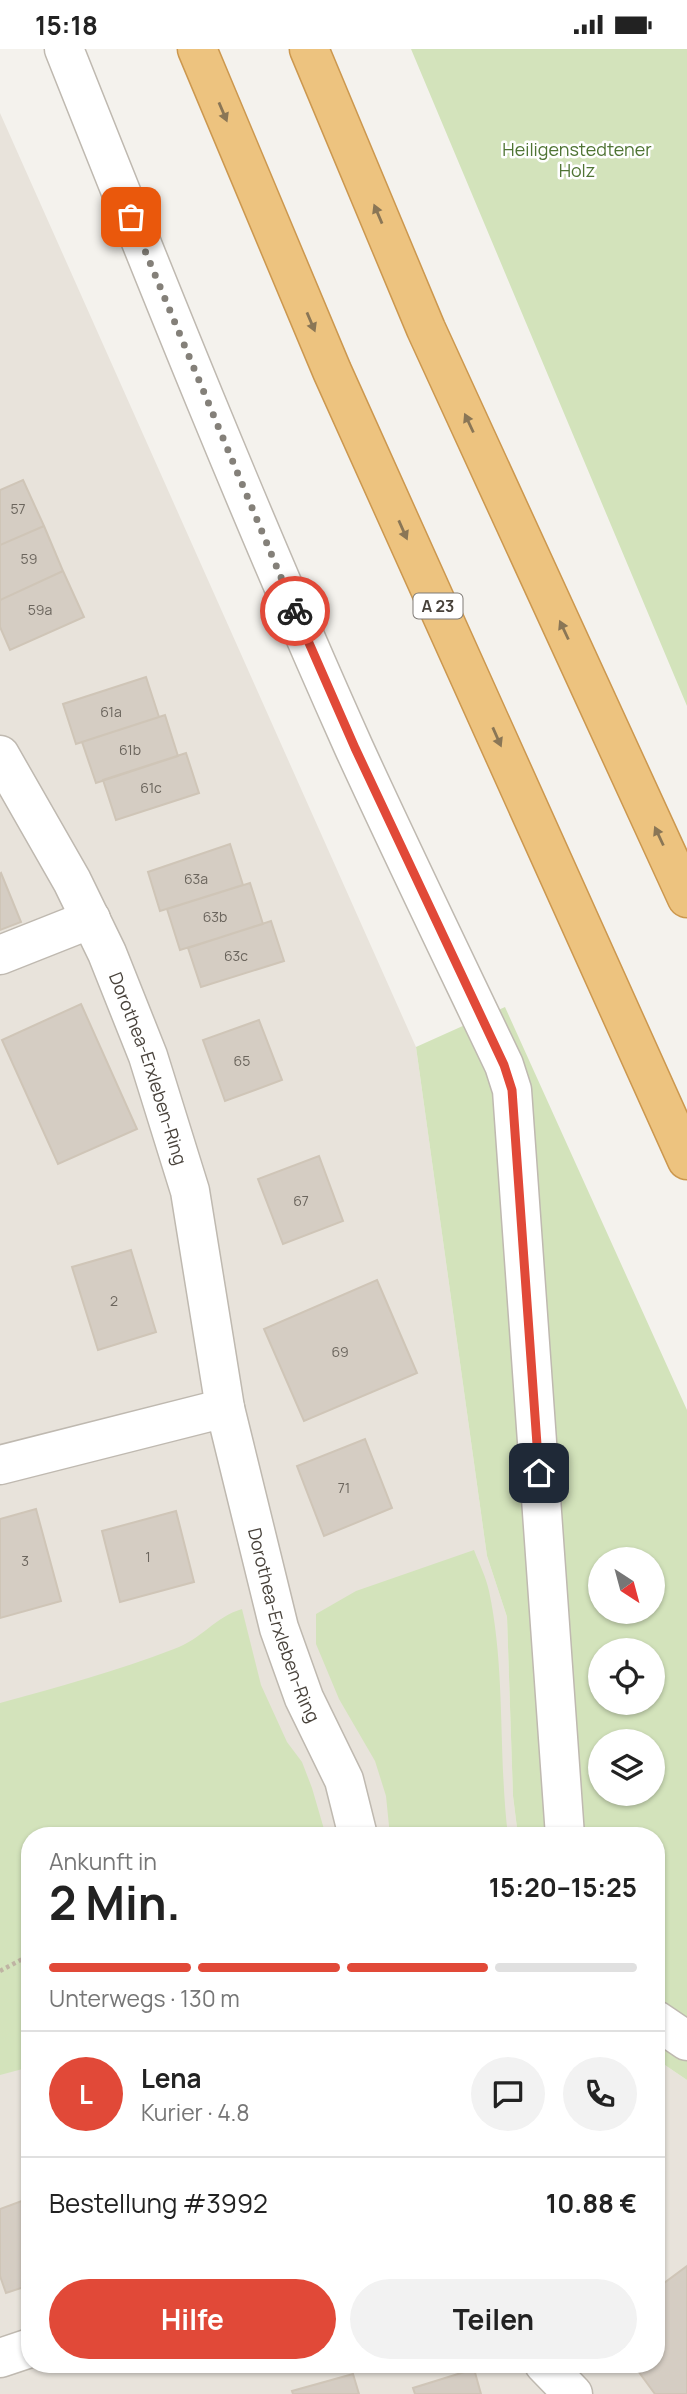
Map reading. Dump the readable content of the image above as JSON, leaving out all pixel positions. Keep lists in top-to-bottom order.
{
  "streets": {
    "highway": ["A 23"],
    "street": ["Dorothea-Erxleben-Ring"]
  },
  "parks": ["Heiligenstedtener Holz"],
  "house_numbers": [
    "57",
    "59",
    "59a",
    "61a",
    "61b",
    "61c",
    "63a",
    "63b",
    "63c",
    "65",
    "67",
    "2",
    "69",
    "71",
    "1",
    "3"
  ],
  "north": "bottom right",
  "page": {
    "status": "15:18",
    "heading": ["2 Min.", "Ankunft in", "15:20–15:25"],
    "panel": [
      "Lena",
      "Kurier · 4.8",
      "Bestellung #3992",
      "10.88 €"
    ],
    "bar": "Unterwegs · 130 m",
    "round": "L",
    "buttons": ["Hilfe", "Teilen"]
  }
}
